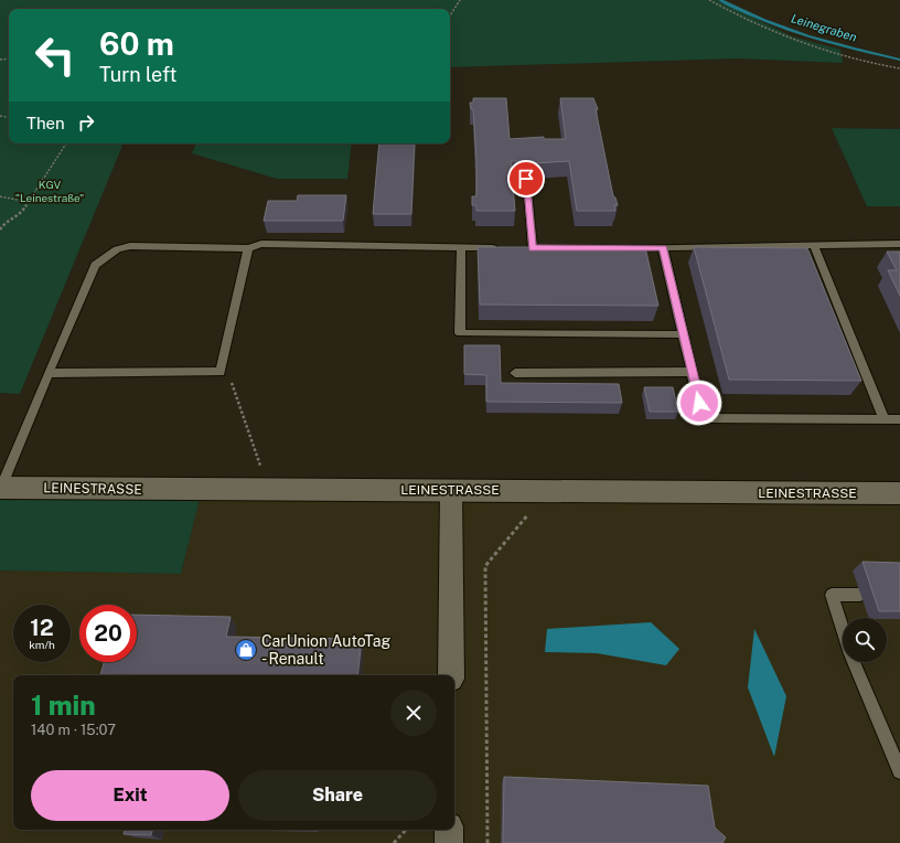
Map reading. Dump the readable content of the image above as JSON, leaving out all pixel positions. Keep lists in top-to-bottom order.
{
  "streets": {
    "main road": ["LEINESTRASSE"]
  },
  "water": ["Leinegraben"],
  "parks": ["KGV \"Leinestraße\""],
  "places": {
    "shop": ["CarUnion AutoTag - Renault"]
  },
  "page": {
    "turn": ["60 m", "Turn left"],
    "then": "Then",
    "speed": "12 km/h",
    "limit": "20",
    "heading": ["1 min", "140 m · 15:07"],
    "buttons": ["Exit", "Share"]
  }
}
